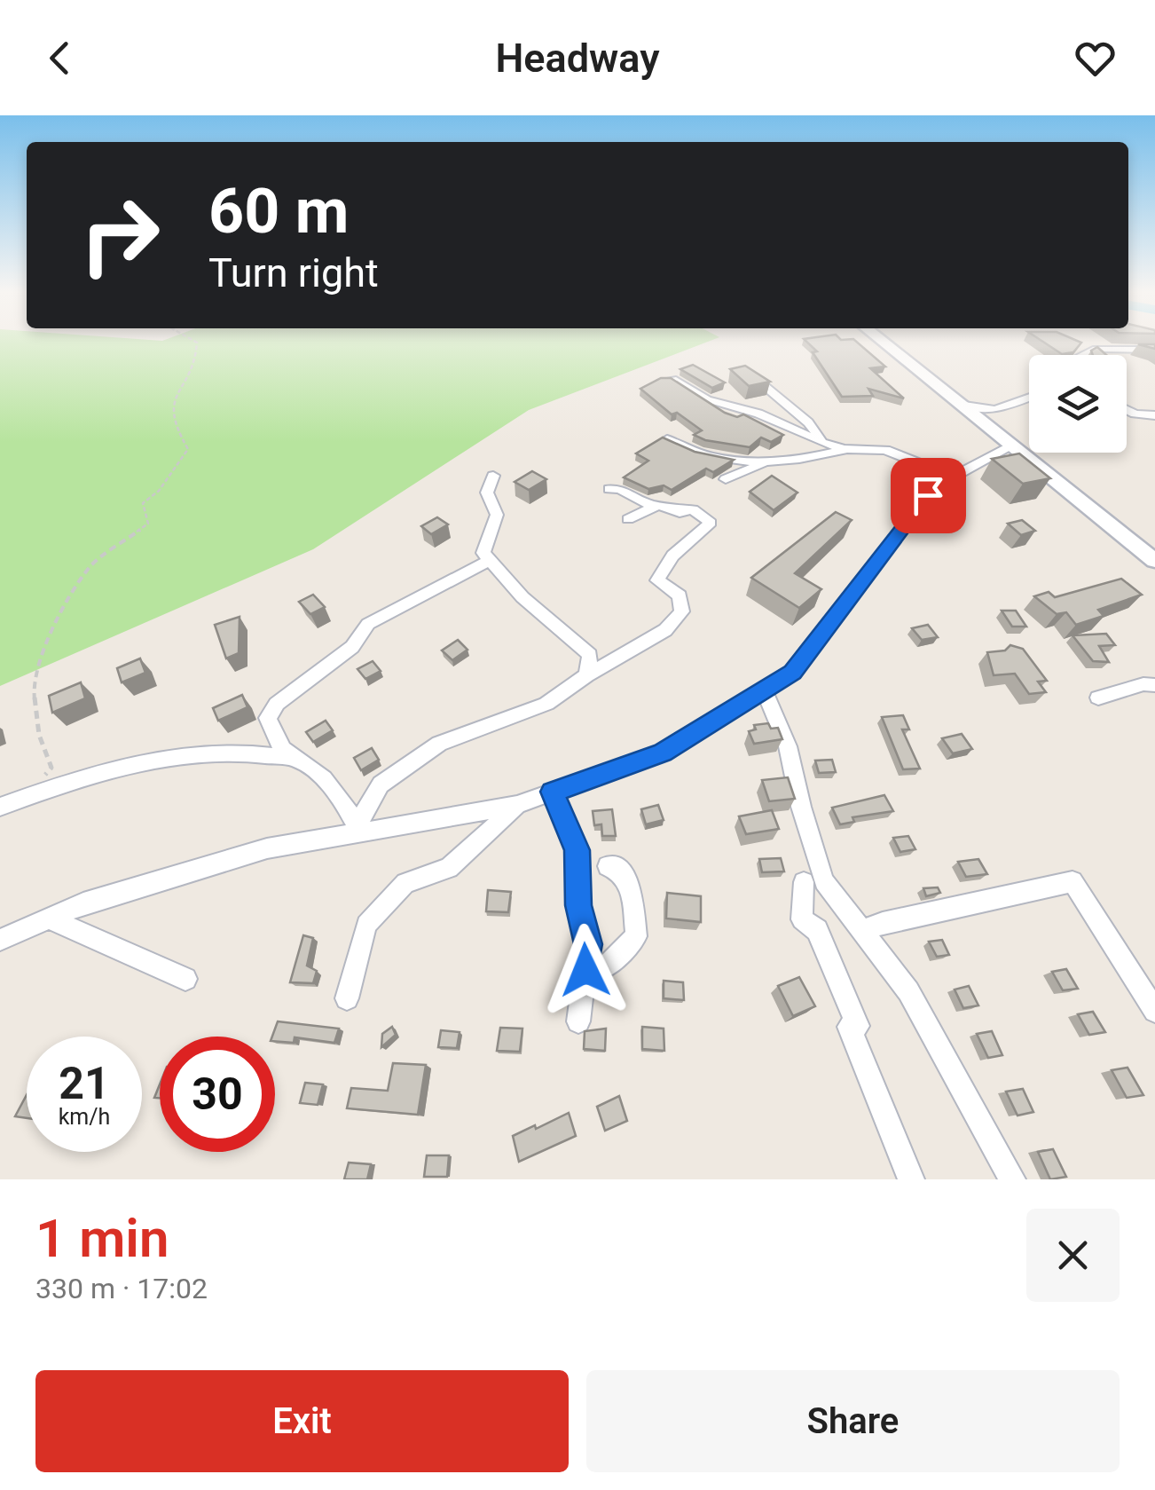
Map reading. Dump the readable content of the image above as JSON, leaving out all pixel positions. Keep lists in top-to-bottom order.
{
  "page": {
    "header": "Headway",
    "turn": ["60 m", "Turn right"],
    "speed": "21 km/h",
    "limit": "30",
    "heading": ["1 min", "330 m · 17:02"],
    "buttons": ["Exit", "Share"]
  }
}
